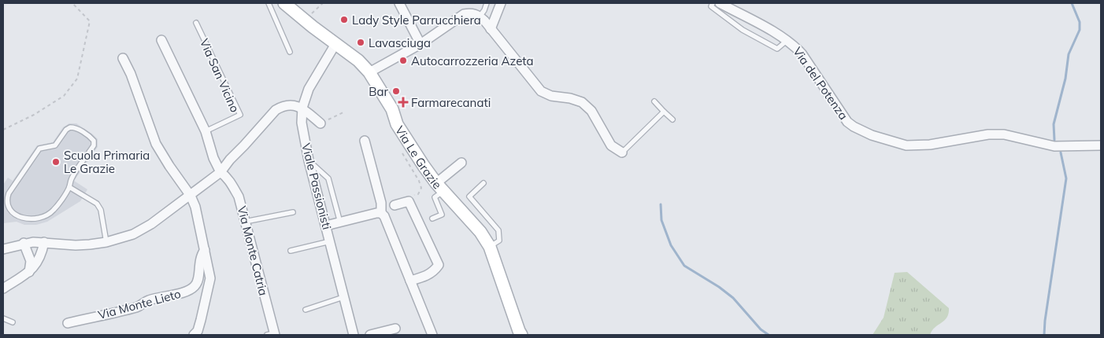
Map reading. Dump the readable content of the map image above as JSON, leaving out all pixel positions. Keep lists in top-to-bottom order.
{
  "streets": {
    "main road": ["Via Le Grazie"],
    "street": [
      "Via del Potenza",
      "Viale Passionisti",
      "Via Monte Catria",
      "Via Monte Lieto"
    ],
    "lane": ["Via San Vicino"]
  },
  "crossings": [
    ["Via Le Grazie", "Viale Passionisti"]
  ],
  "places": {
    "other": [
      "Lady Style Parrucchiera",
      "Lavasciuga",
      "Autocarrozzeria Azeta",
      "Bar",
      "Scuola Primaria Le Grazie"
    ],
    "health": ["Farmarecanati"]
  }
}
